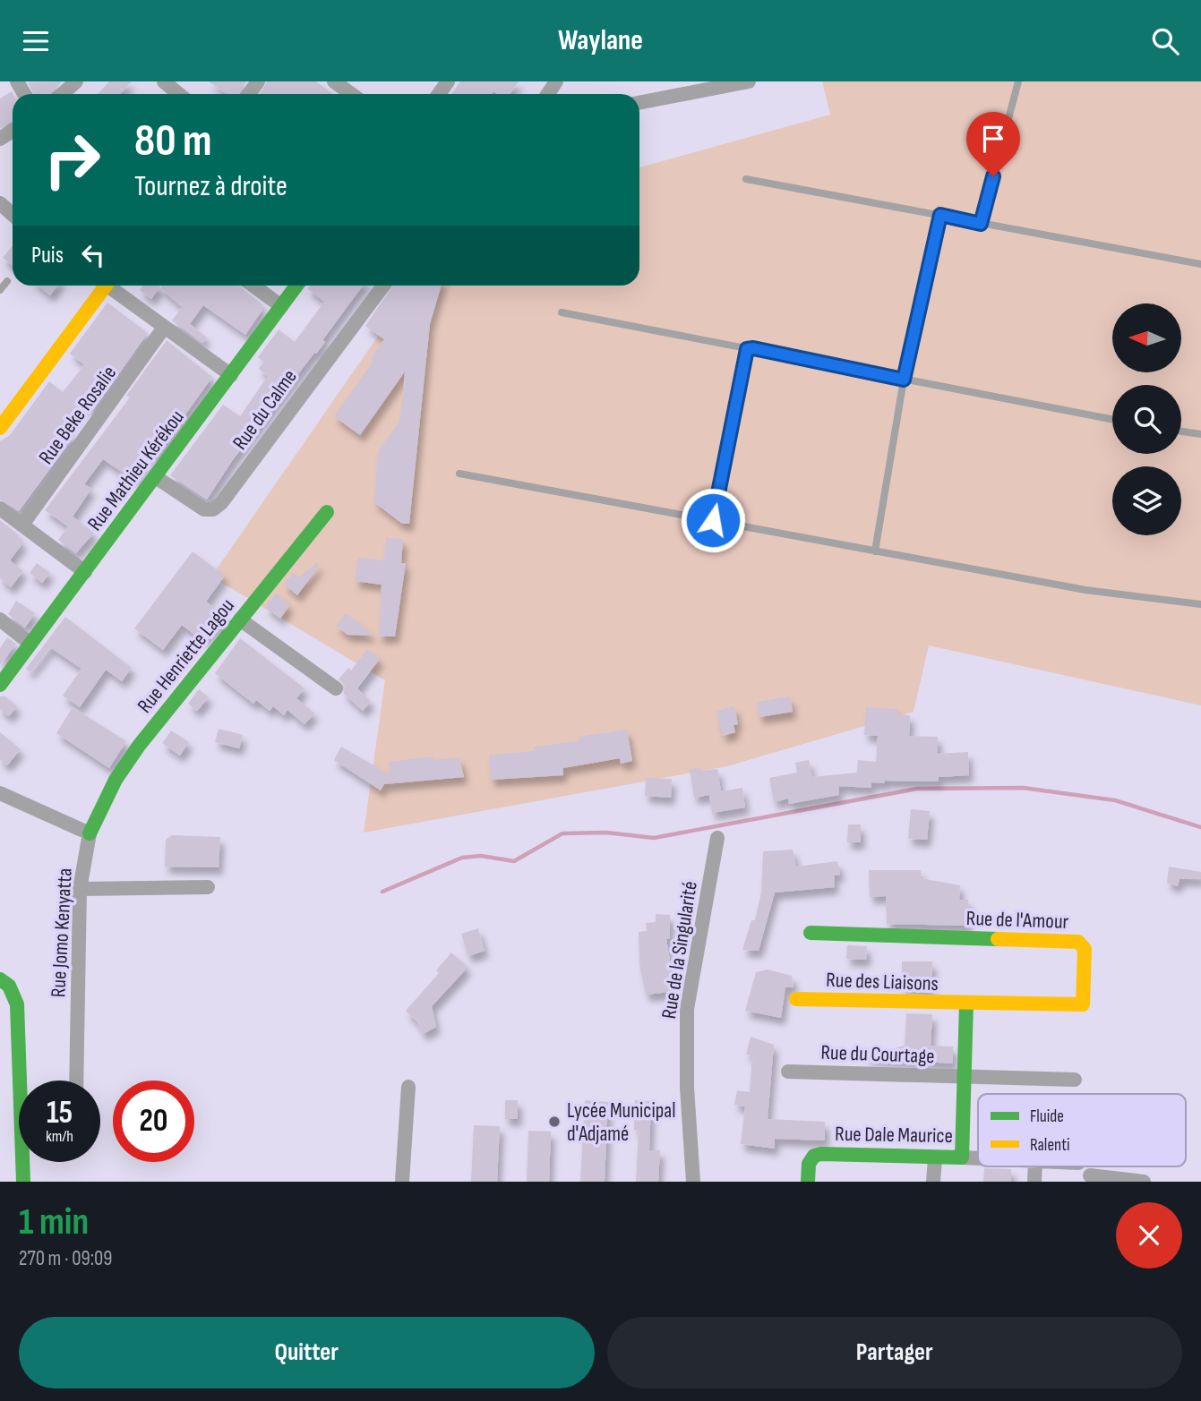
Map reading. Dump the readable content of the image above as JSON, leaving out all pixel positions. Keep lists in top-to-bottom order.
{
  "streets": {
    "street": [
      "Rue du Calme",
      "Rue Beke Rosalie",
      "Rue Mathieu Kérékou",
      "Rue Henriette Lagou",
      "Rue de l'Amour",
      "Rue Jomo Kenyatta",
      "Rue de la Singularité",
      "Rue des Liaisons",
      "Rue du Courtage",
      "Rue Dale Maurice"
    ]
  },
  "crossings": [
    ["Rue du Calme", "Rue Mathieu Kérékou"],
    ["Rue Henriette Lagou", "Rue Jomo Kenyatta"],
    ["Rue de l'Amour", "Rue des Liaisons"],
    ["Rue de l'Amour", "Rue Dale Maurice"],
    ["Rue des Liaisons", "Rue Dale Maurice"],
    ["Rue du Courtage", "Rue Dale Maurice"]
  ],
  "places": ["Lycée Municipal d'Adjamé"],
  "legend": ["Fluide", "Ralenti"],
  "north": "left",
  "page": {
    "header": "Waylane",
    "turn": ["80 m", "Tournez à droite"],
    "then": "Puis",
    "speed": "15 km/h",
    "limit": "20",
    "heading": ["1 min", "270 m · 09:09"],
    "buttons": ["Quitter", "Partager"]
  }
}
